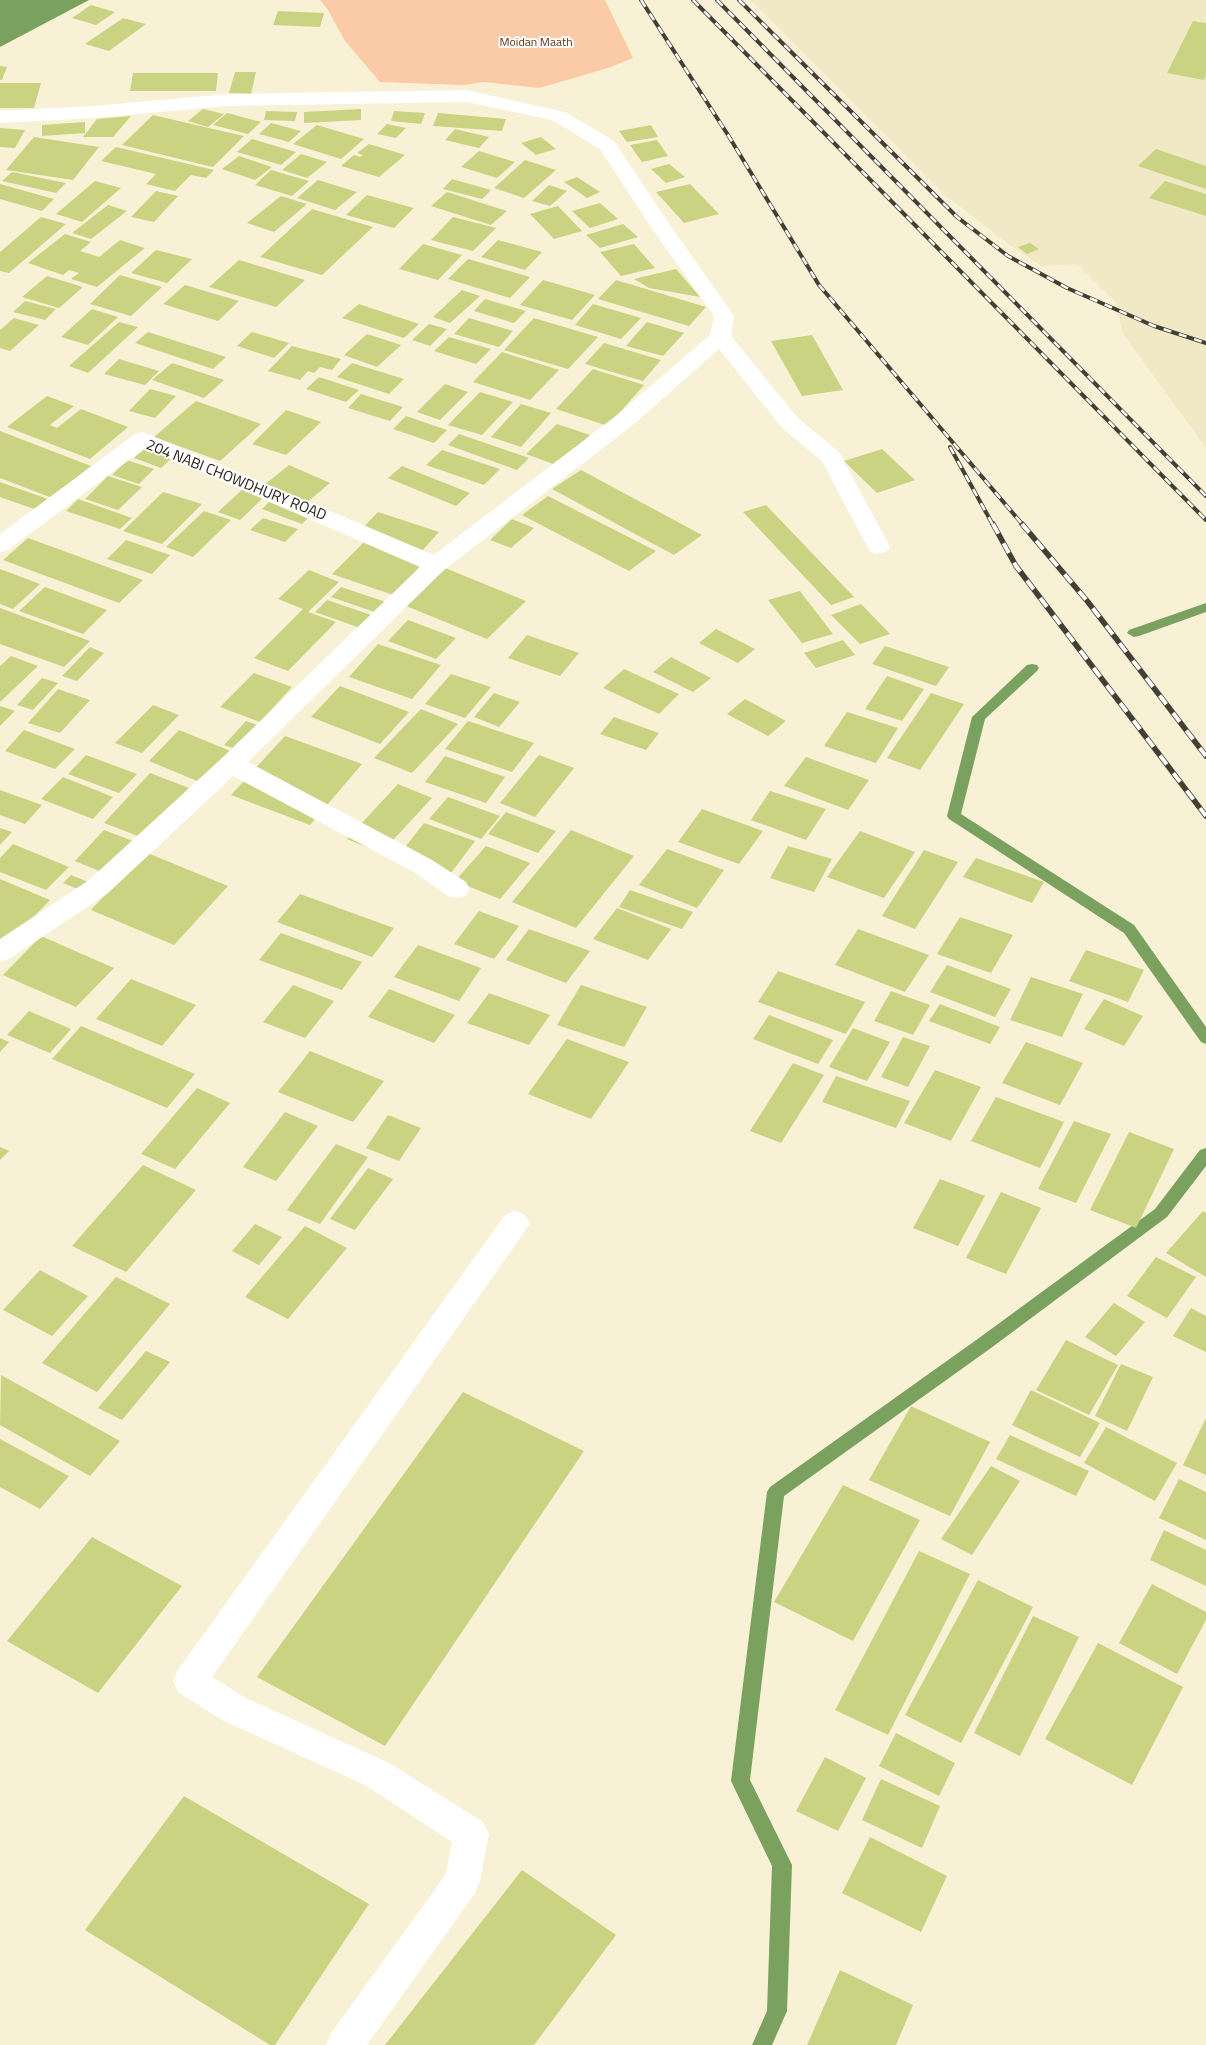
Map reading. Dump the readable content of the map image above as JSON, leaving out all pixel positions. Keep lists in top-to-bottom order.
{
  "streets": {
    "street": ["204 NABI CHOWDHURY ROAD"]
  },
  "parks": ["Moidan Maath"]
}
